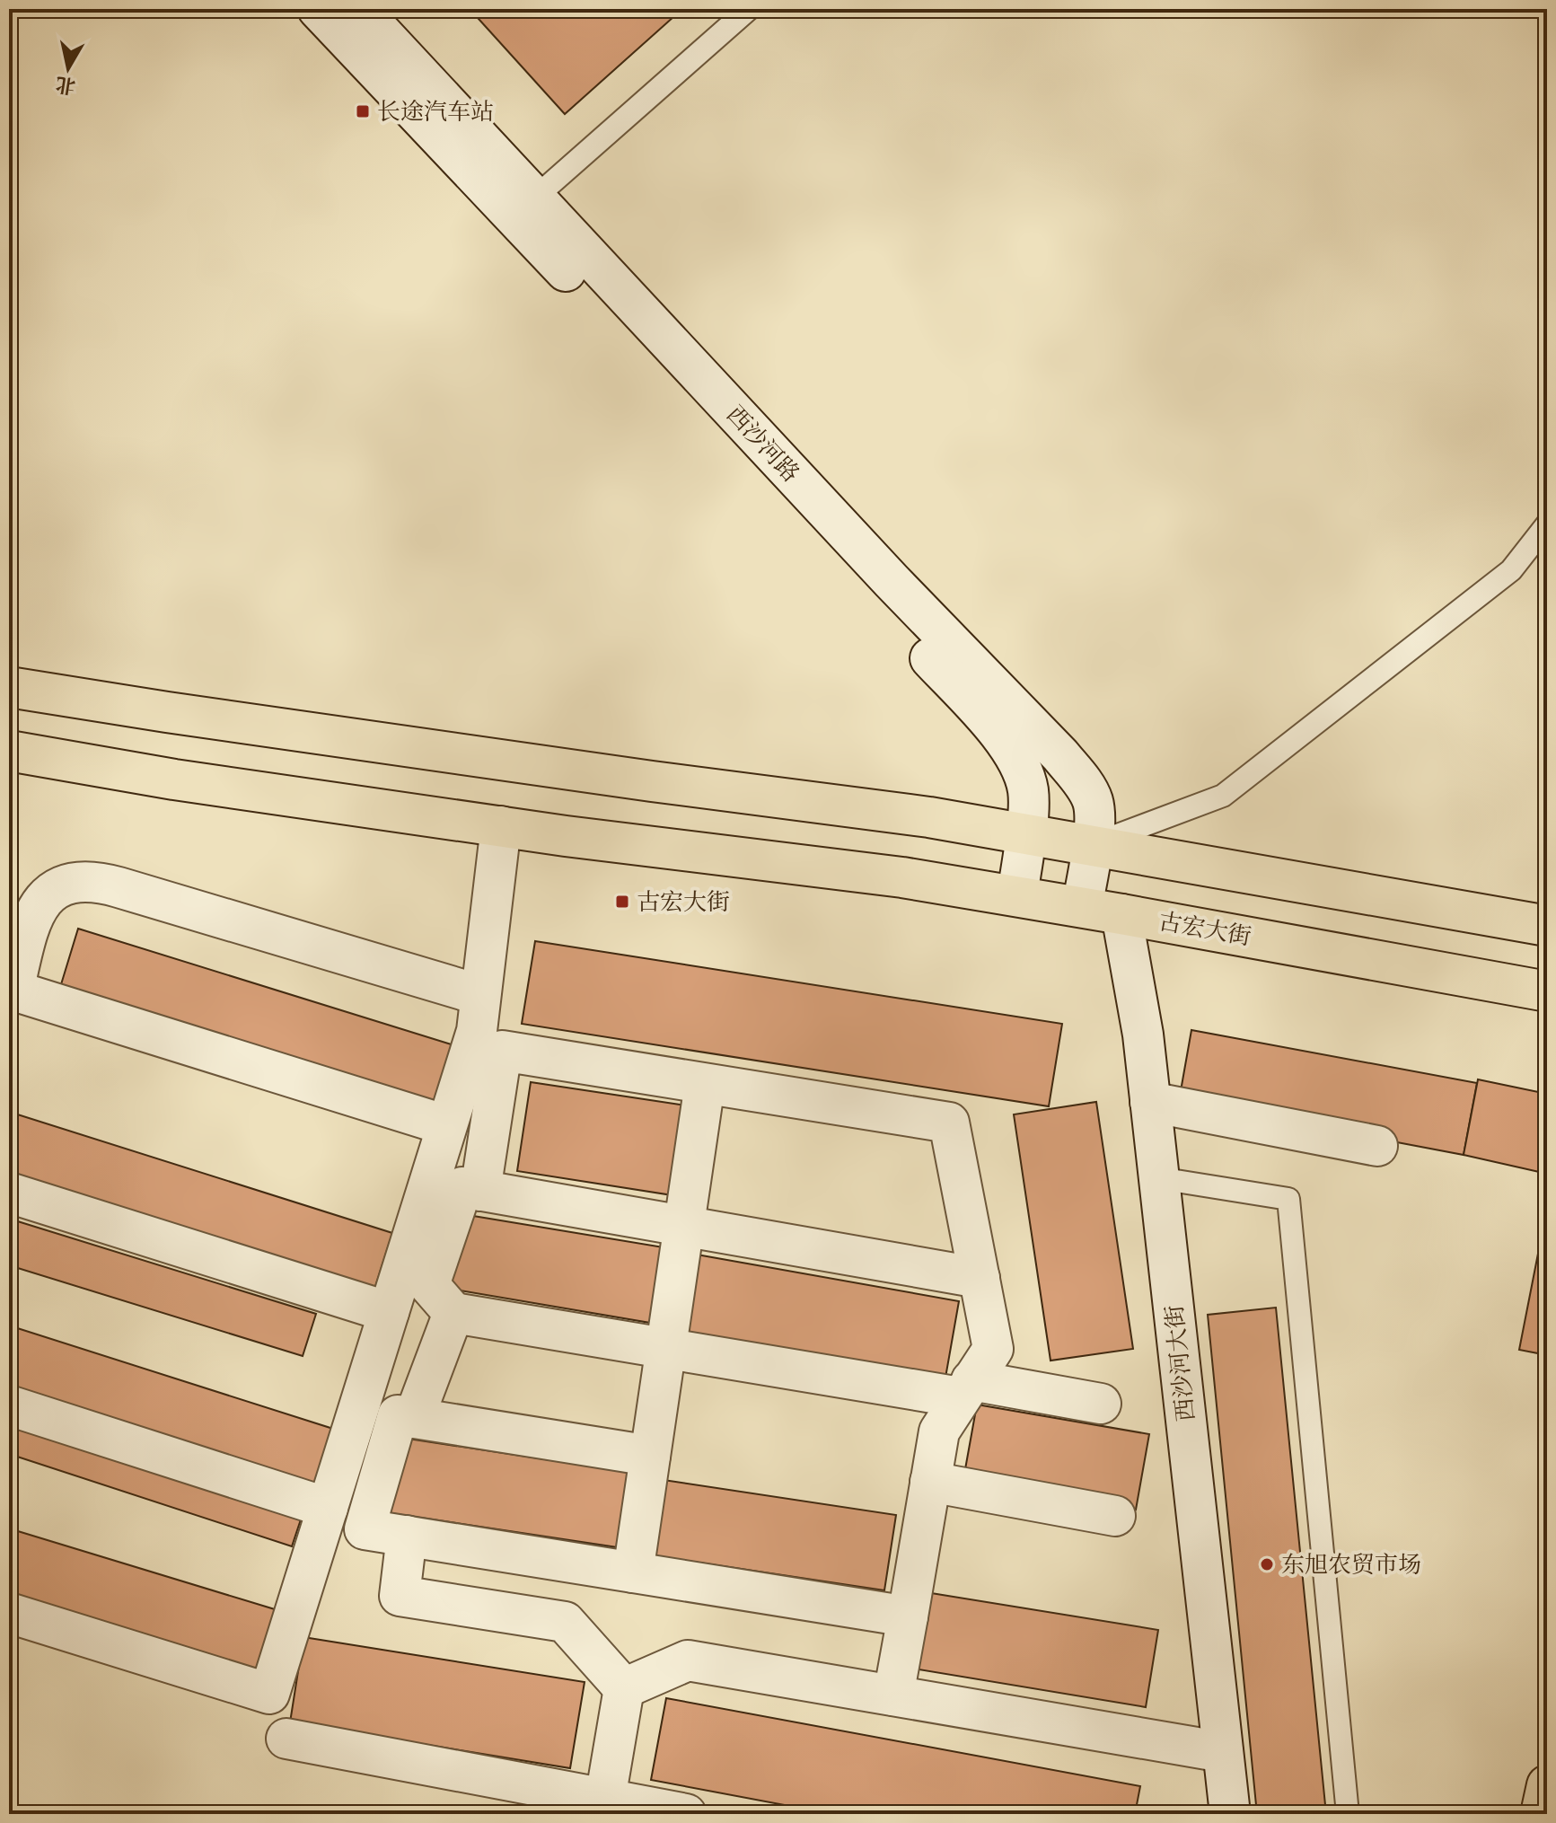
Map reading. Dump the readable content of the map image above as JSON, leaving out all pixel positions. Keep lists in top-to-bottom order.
{
  "streets": {
    "main road": ["古宏大街"],
    "street": ["西沙河路", "西沙河大街"]
  },
  "crossings": [
    ["西沙河路", "古宏大街"],
    ["古宏大街", "西沙河大街"]
  ],
  "places": {
    "transit": ["长途汽车站", "古宏大街"],
    "other": ["东旭农贸市场"]
  },
  "north": "bottom"
}
